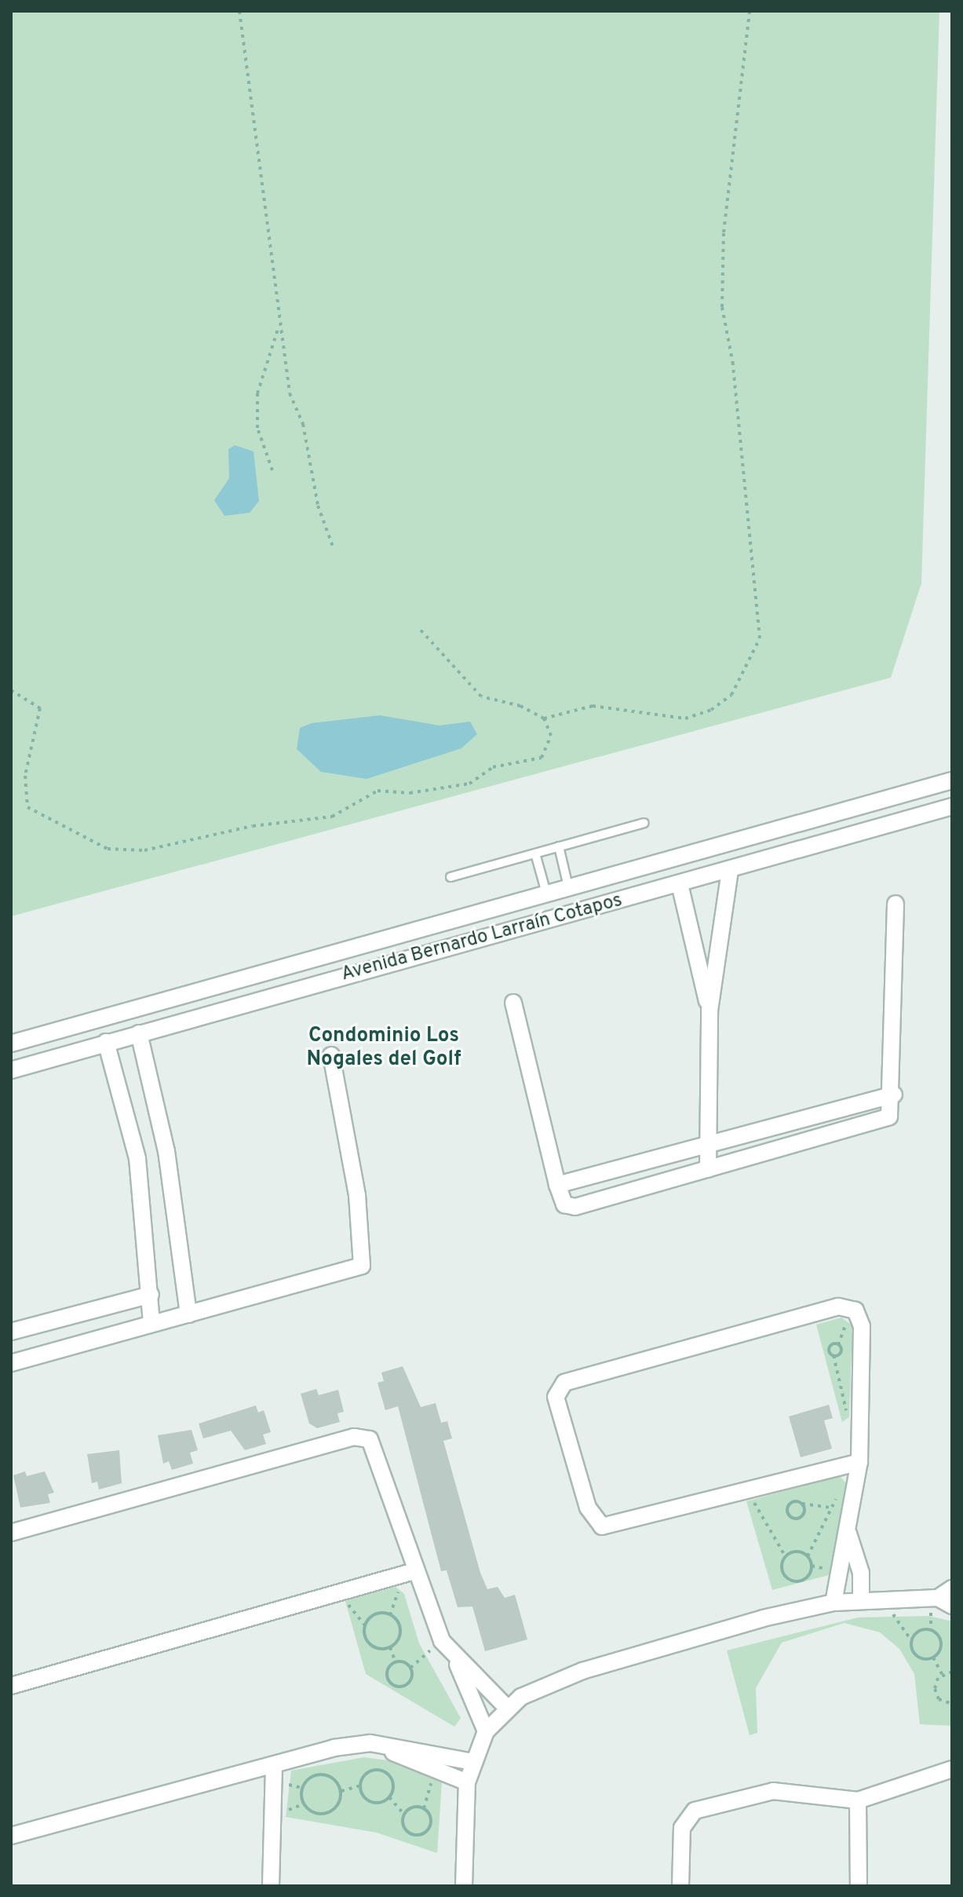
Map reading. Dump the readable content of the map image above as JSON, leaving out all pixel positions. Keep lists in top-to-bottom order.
{
  "streets": {
    "street": ["Avenida Bernardo Larraín Cotapos"]
  },
  "districts": ["Condominio Los Nogales del Golf"]
}
